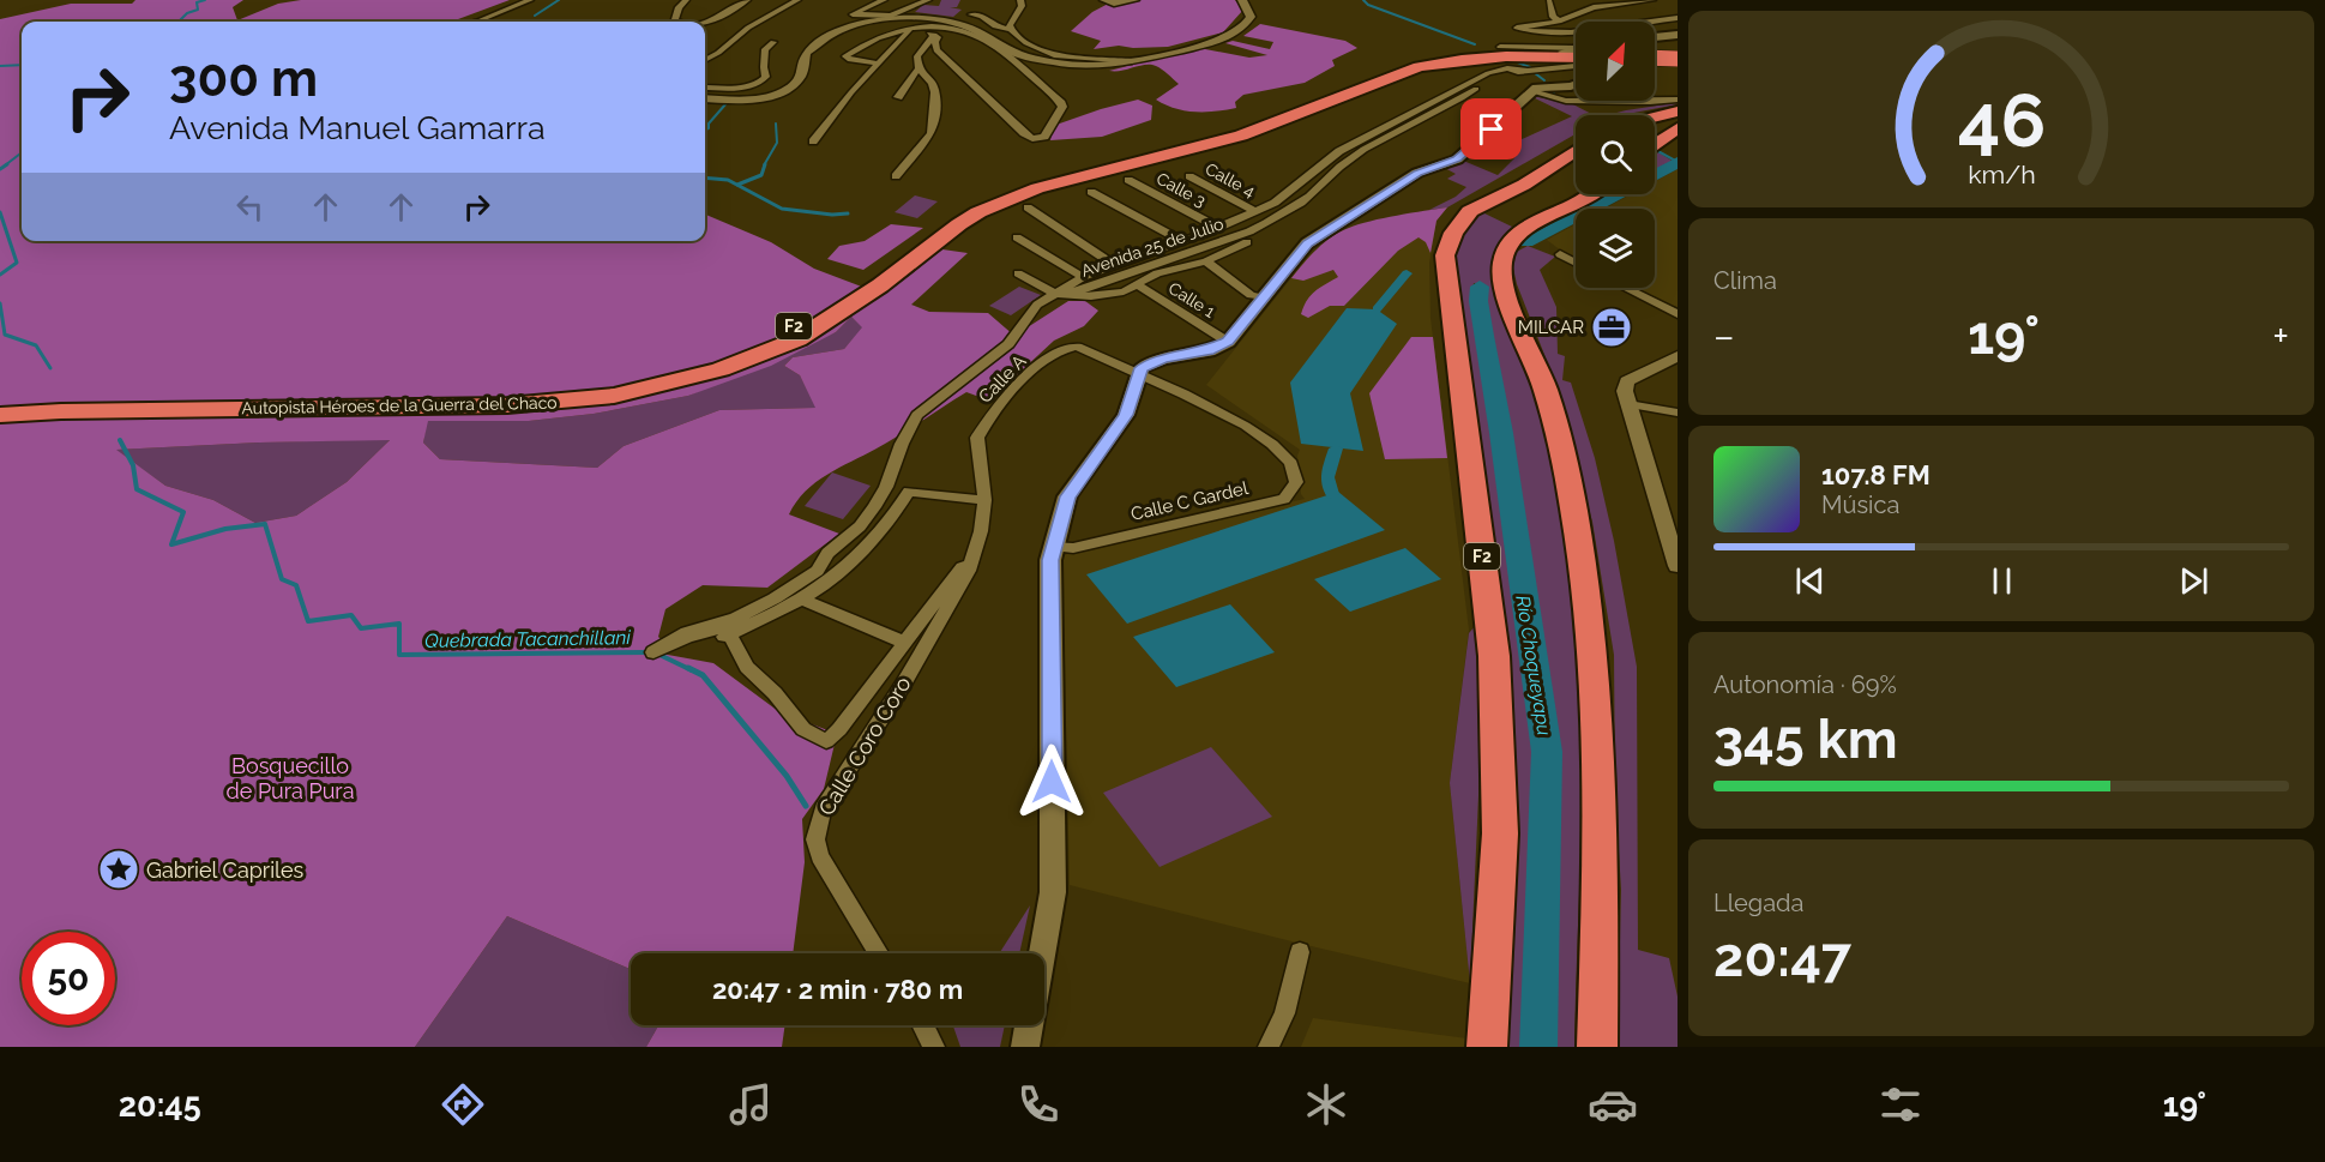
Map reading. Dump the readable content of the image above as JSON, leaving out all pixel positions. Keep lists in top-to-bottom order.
{
  "streets": {
    "highway": ["F2", "Autopista Héroes de la Guerra del Chaco"],
    "street": [
      "Calle 4",
      "Calle 3",
      "Avenida 25 de Julio",
      "Calle 1",
      "Calle A",
      "Calle C Gardel",
      "Calle Coro Coro"
    ]
  },
  "crossings": [
    ["Calle 4", "Avenida 25 de Julio"],
    ["Calle 3", "Avenida 25 de Julio"],
    ["Calle A", "Calle C Gardel"],
    ["Calle A", "Calle Coro Coro"]
  ],
  "water": ["Quebrada Tacanchillani", "Río Choqueyapu"],
  "parks": ["Bosquecillo de Pura Pura"],
  "places": {
    "office": ["MILCAR"],
    "place": ["Gabriel Capriles"]
  },
  "north": "top right",
  "page": {
    "turn": ["300 m", "Avenida Manuel Gamarra"],
    "tile": [
      "Clima",
      ["Autonomía · 69%", "345 km"],
      ["Llegada", "20:47"]
    ],
    "heat": ["−", "19°", "+"],
    "song": ["107.8 FM", "Música"],
    "limit": "50",
    "trip": "20:47 · 2 min · 780 m",
    "tabs": ["20:45", "19°"],
    "gauge": ["46", "km/h"]
  }
}
